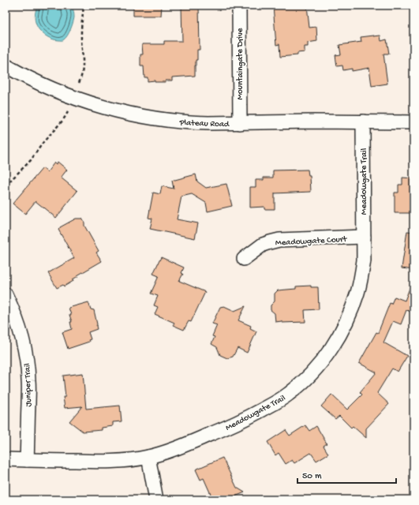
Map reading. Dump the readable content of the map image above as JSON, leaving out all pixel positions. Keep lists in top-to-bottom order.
{
  "streets": {
    "street": [
      "Mountaingate Drive",
      "Plateau Road",
      "Meadowgate Trail",
      "Meadowgate Court",
      "Juniper Trail"
    ]
  },
  "crossings": [
    ["Mountaingate Drive", "Plateau Road"],
    ["Plateau Road", "Meadowgate Trail"],
    ["Meadowgate Trail", "Meadowgate Court"],
    ["Meadowgate Trail", "Juniper Trail"]
  ],
  "scale_bar": "50 m"
}
